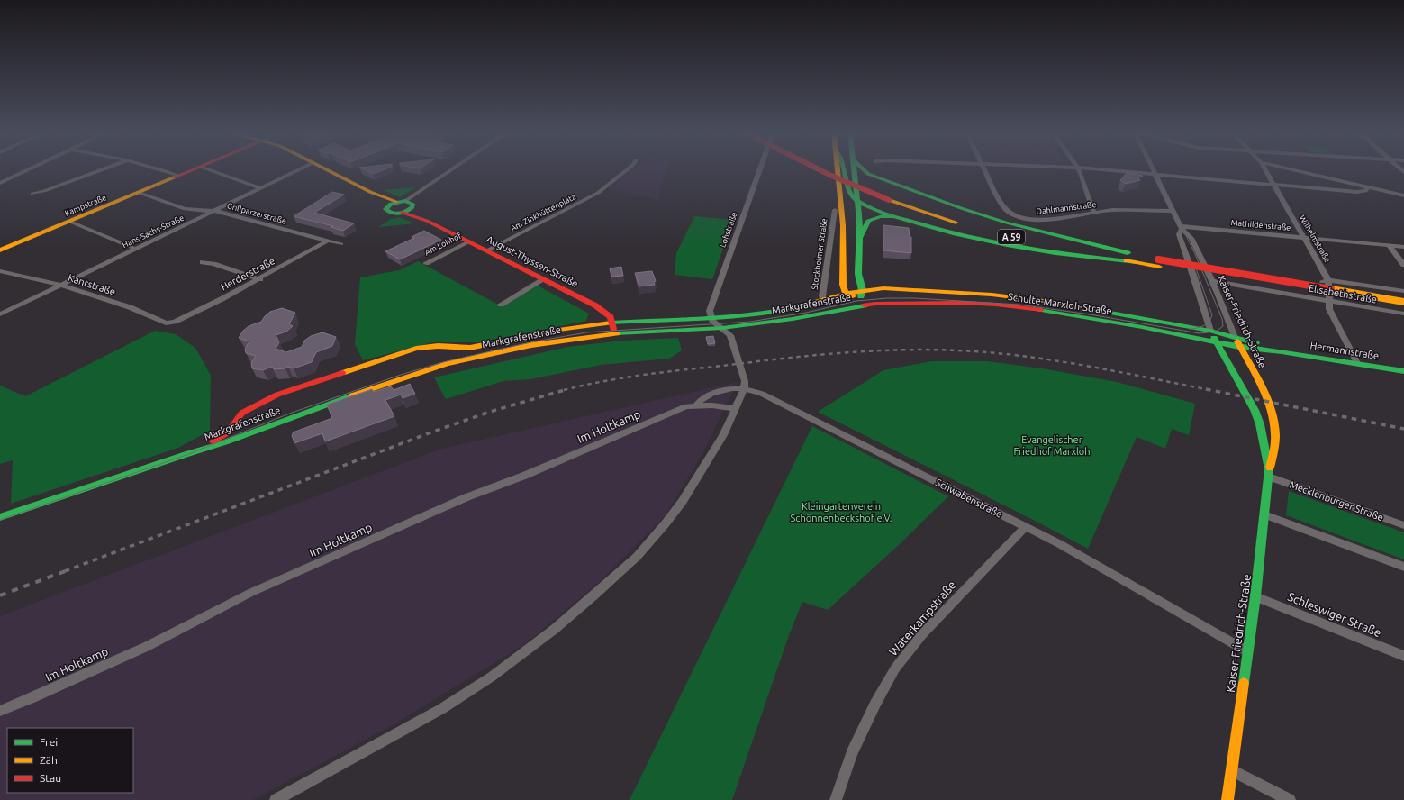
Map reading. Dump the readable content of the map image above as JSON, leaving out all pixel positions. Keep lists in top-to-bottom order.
{
  "streets": {
    "main road": [
      "Kampstraße",
      "A 59",
      "Stockholmer Straße",
      "August-Thyssen-Straße",
      "Markgrafenstraße",
      "Schulte-Marxloh-Straße",
      "Kaiser-Friedrich-Straße",
      "Hermannstraße"
    ],
    "street": [
      "Dahlmannstraße",
      "Am Zinkhüttenplatz",
      "Grillparzerstraße",
      "Mathildenstraße",
      "Lohstraße",
      "Hans-Sachs-Straße",
      "Wilhelmstraße",
      "Am Lohhof",
      "Herderstraße",
      "Kantstraße",
      "Elisabethstraße",
      "Im Holtkamp",
      "Schwabenstraße",
      "Mecklenburger Straße",
      "Schleswiger Straße",
      "Waterkampstraße"
    ]
  },
  "crossings": [
    ["Kampstraße", "Grillparzerstraße"],
    ["Dahlmannstraße", "Kaiser-Friedrich-Straße"],
    ["Am Zinkhüttenplatz", "August-Thyssen-Straße"],
    ["Grillparzerstraße", "Hans-Sachs-Straße"],
    ["Grillparzerstraße", "Herderstraße"],
    ["Mathildenstraße", "Wilhelmstraße"],
    ["Mathildenstraße", "Kaiser-Friedrich-Straße"],
    ["Lohstraße", "Markgrafenstraße"],
    ["Hans-Sachs-Straße", "Kantstraße"],
    ["Wilhelmstraße", "Elisabethstraße"],
    ["Wilhelmstraße", "Hermannstraße"],
    ["Am Lohhof", "August-Thyssen-Straße"],
    ["Stockholmer Straße", "Markgrafenstraße"],
    ["Stockholmer Straße", "Schulte-Marxloh-Straße"],
    ["August-Thyssen-Straße", "Markgrafenstraße"],
    ["Herderstraße", "Kantstraße"],
    ["Elisabethstraße", "Kaiser-Friedrich-Straße"],
    ["Markgrafenstraße", "Schulte-Marxloh-Straße"],
    ["Schulte-Marxloh-Straße", "Kaiser-Friedrich-Straße"],
    ["Schulte-Marxloh-Straße", "Hermannstraße"],
    ["Kaiser-Friedrich-Straße", "Hermannstraße"],
    ["Kaiser-Friedrich-Straße", "Schwabenstraße"],
    ["Kaiser-Friedrich-Straße", "Mecklenburger Straße"],
    ["Kaiser-Friedrich-Straße", "Schleswiger Straße"],
    ["Im Holtkamp", "Schwabenstraße"],
    ["Schwabenstraße", "Waterkampstraße"]
  ],
  "parks": ["Evangelischer Friedhof Marxloh", "Kleingartenverein Schönnenbeckshof e.V."],
  "legend": ["Frei", "Zäh", "Stau"]
}
